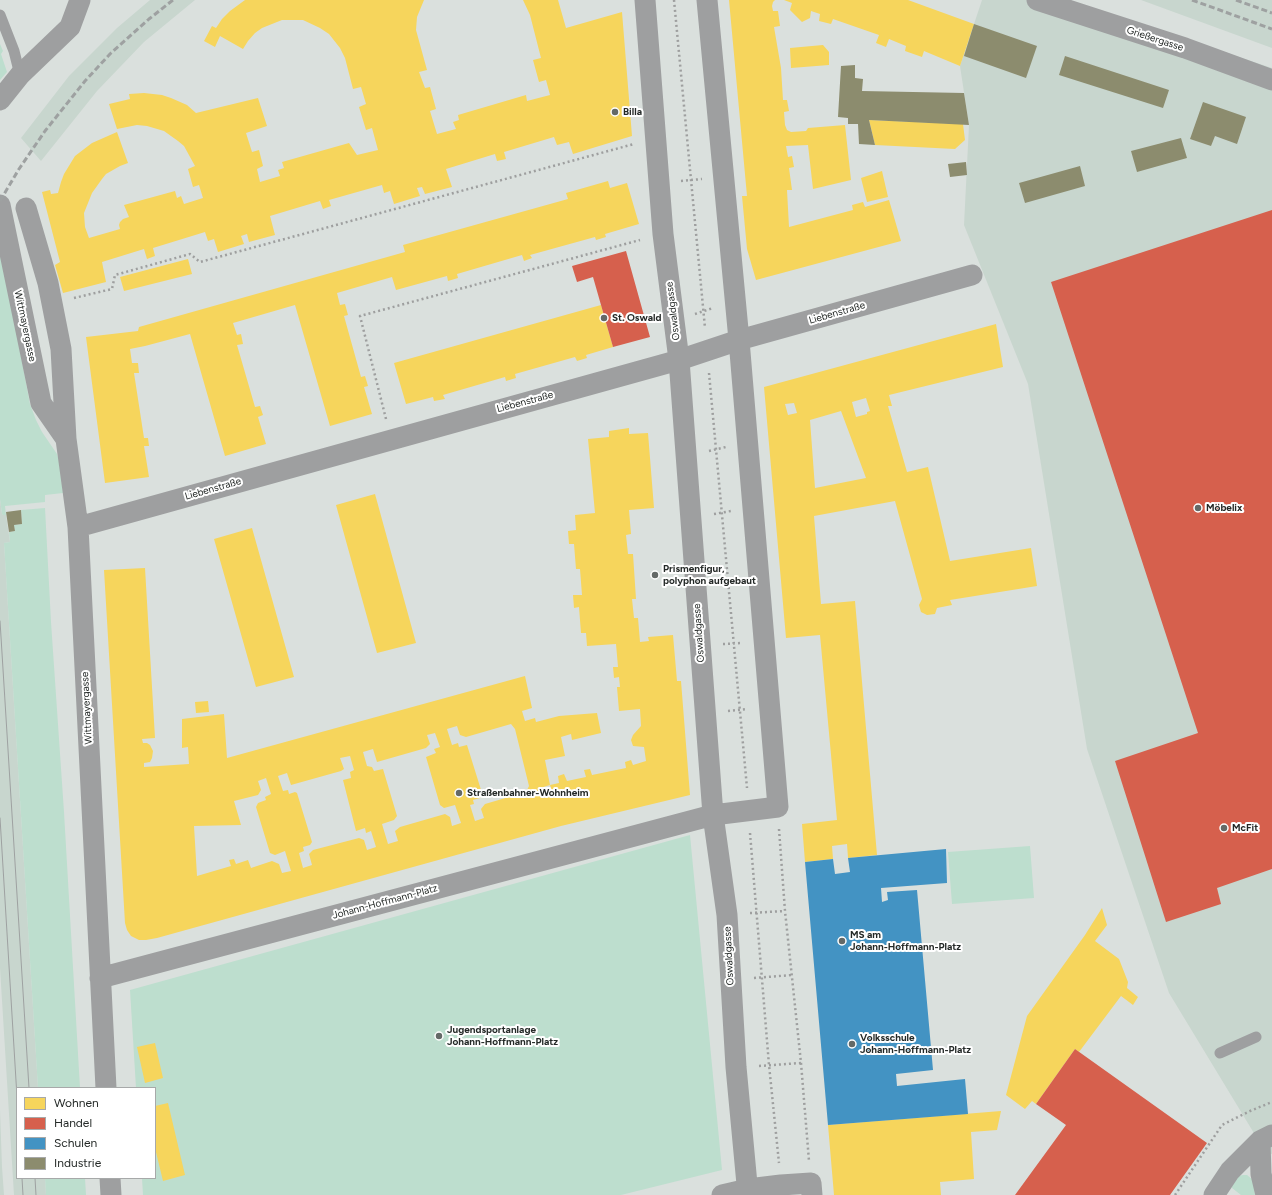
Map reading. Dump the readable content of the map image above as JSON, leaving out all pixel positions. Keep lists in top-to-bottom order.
{
  "streets": {
    "street": [
      "Grießergasse",
      "Oswaldgasse",
      "Liebenstraße",
      "Wittmayergasse",
      "Johann-Hoffmann-Platz"
    ]
  },
  "crossings": [
    ["Oswaldgasse", "Liebenstraße"],
    ["Oswaldgasse", "Johann-Hoffmann-Platz"],
    ["Liebenstraße", "Wittmayergasse"],
    ["Wittmayergasse", "Johann-Hoffmann-Platz"]
  ],
  "places": [
    "Billa",
    "St. Oswald",
    "Möbelix",
    "Prismenfigur, polyphon aufgebaut",
    "Straßenbahner-Wohnheim",
    "McFit",
    "MS am Johann-Hoffmann-Platz",
    "Jugendsportanlage Johann-Hoffmann-Platz",
    "Volksschule Johann-Hoffmann-Platz"
  ],
  "legend": [
    "Wohnen",
    "Handel",
    "Schulen",
    "Industrie"
  ]
}
